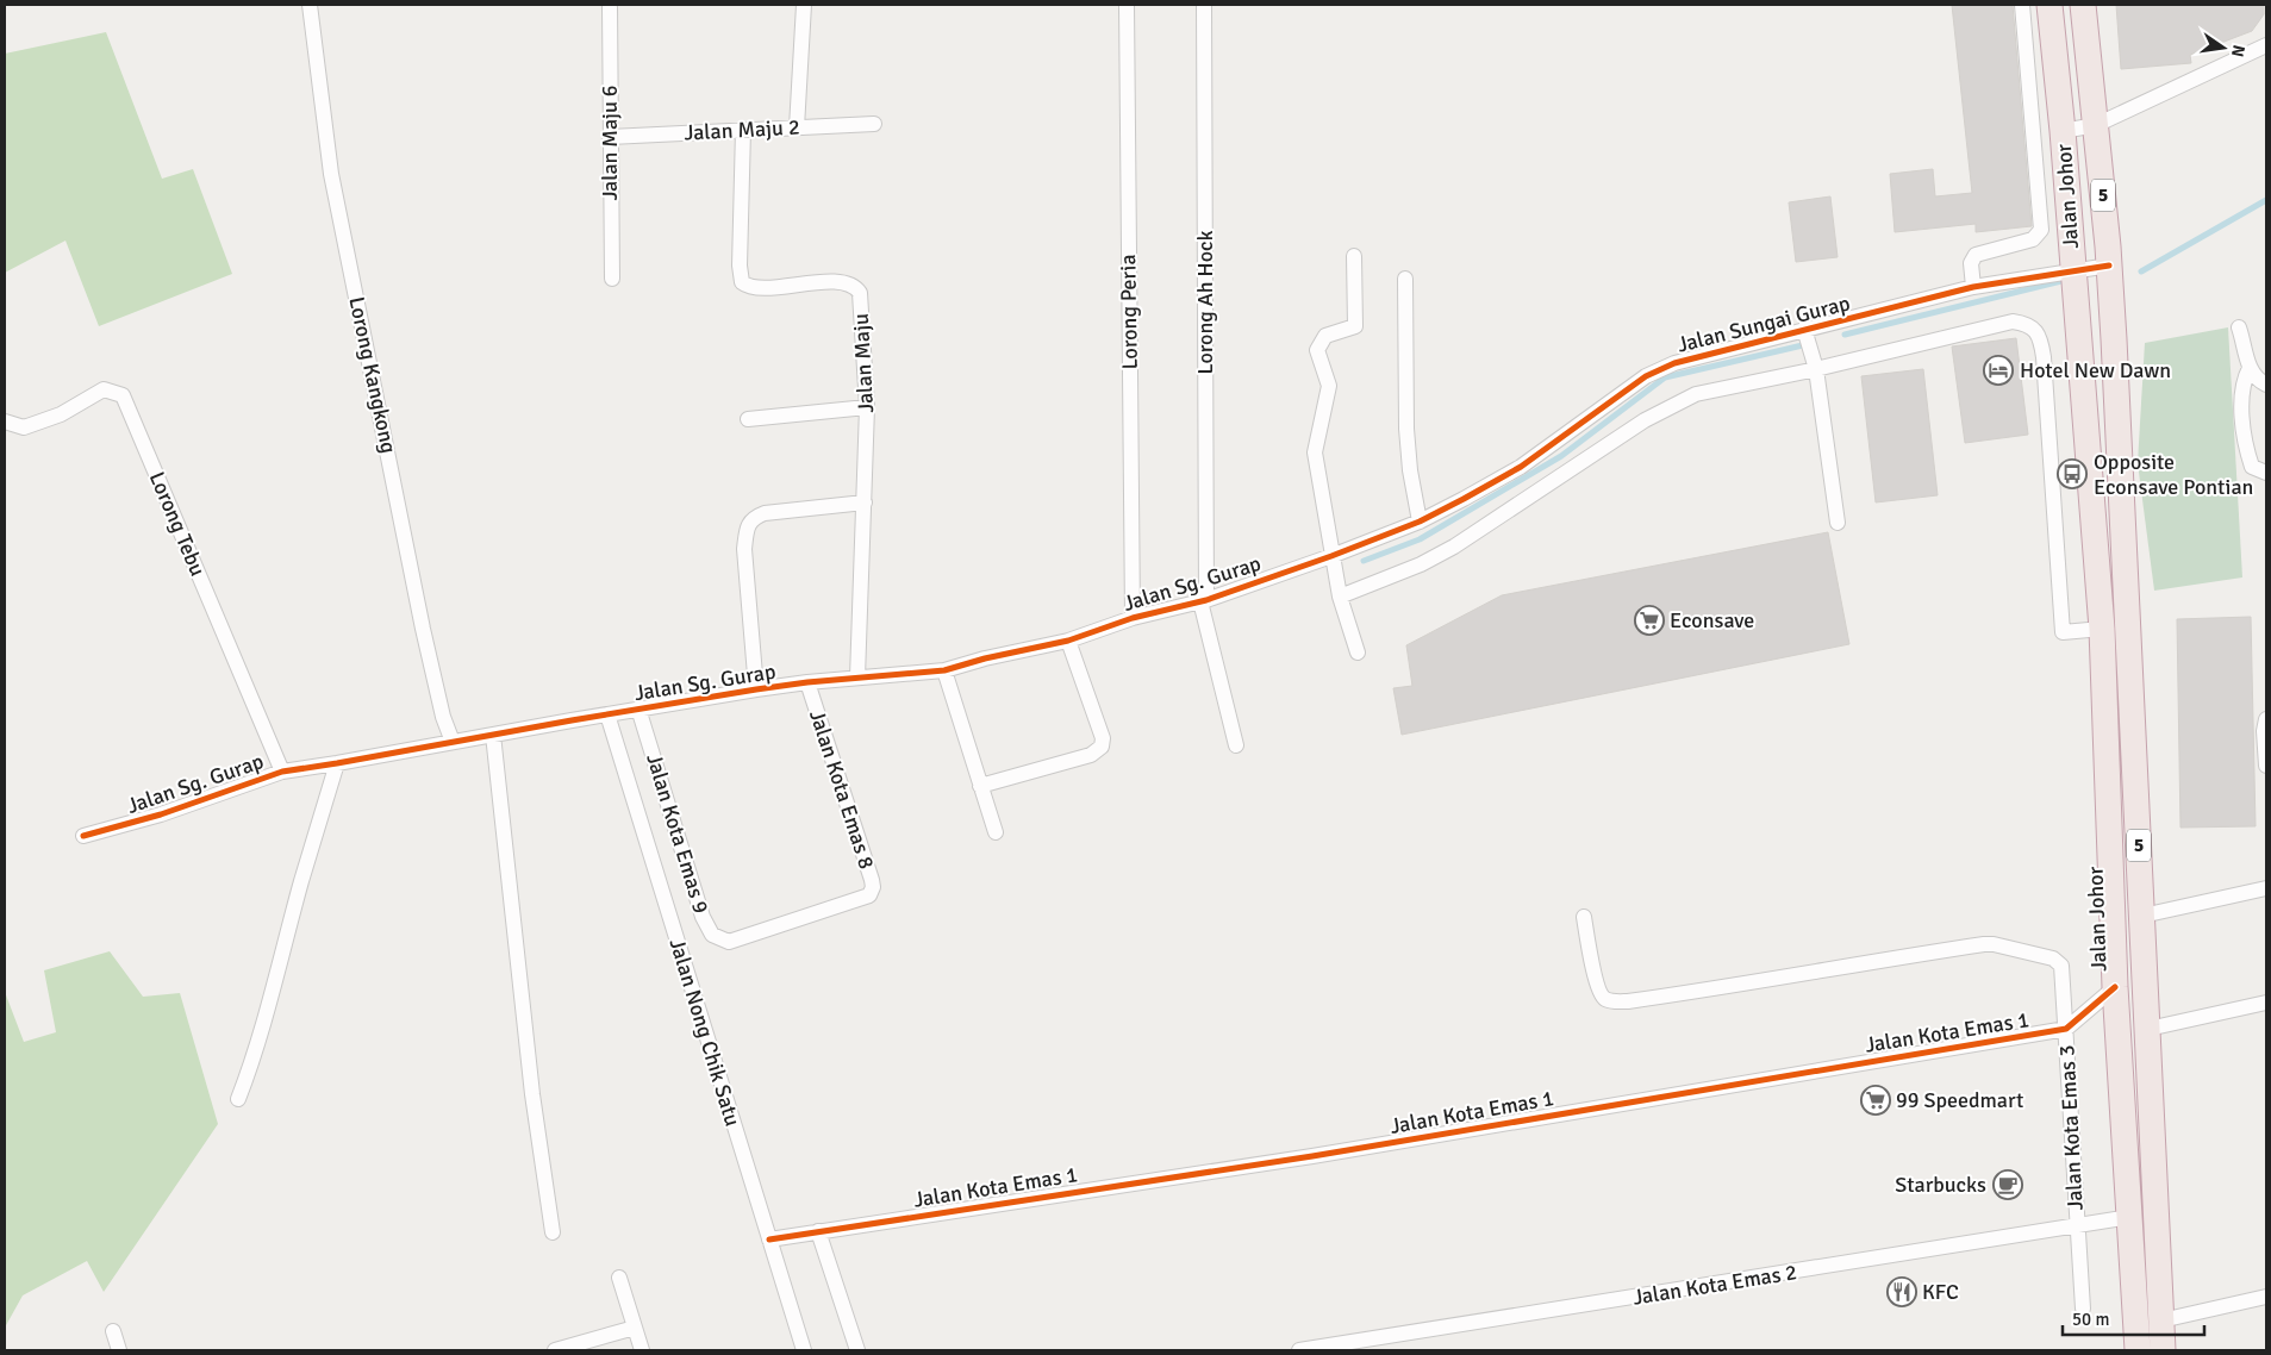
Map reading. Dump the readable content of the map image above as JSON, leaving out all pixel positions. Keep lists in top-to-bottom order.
{
  "streets": {
    "highway": ["5", "Jalan Johor"],
    "street": [
      "Jalan Maju 2",
      "Jalan Maju 6",
      "Lorong Ah Hock",
      "Lorong Peria",
      "Jalan Sungai Gurap",
      "Jalan Maju",
      "Lorong Kangkong",
      "Lorong Tebu",
      "Jalan Sg. Gurap",
      "Jalan Kota Emas 8",
      "Jalan Kota Emas 9",
      "Jalan Nong Chik Satu",
      "Jalan Kota Emas 1",
      "Jalan Kota Emas 3",
      "Jalan Kota Emas 2"
    ]
  },
  "crossings": [
    ["Jalan Maju 2", "Jalan Maju 6"],
    ["Jalan Maju 2", "Jalan Maju"],
    ["Jalan Johor", "Jalan Sungai Gurap"],
    ["Jalan Johor", "Jalan Kota Emas 2"],
    ["Lorong Ah Hock", "Jalan Sg. Gurap"],
    ["Lorong Peria", "Jalan Sg. Gurap"],
    ["Jalan Sungai Gurap", "Jalan Sg. Gurap"],
    ["Jalan Maju", "Jalan Sg. Gurap"],
    ["Lorong Kangkong", "Jalan Sg. Gurap"],
    ["Lorong Tebu", "Jalan Sg. Gurap"],
    ["Jalan Sg. Gurap", "Jalan Kota Emas 8"],
    ["Jalan Sg. Gurap", "Jalan Kota Emas 9"],
    ["Jalan Sg. Gurap", "Jalan Nong Chik Satu"],
    ["Jalan Kota Emas 8", "Jalan Kota Emas 9"],
    ["Jalan Nong Chik Satu", "Jalan Kota Emas 1"],
    ["Jalan Kota Emas 1", "Jalan Kota Emas 3"],
    ["Jalan Kota Emas 3", "Jalan Kota Emas 2"]
  ],
  "places": {
    "hotel": ["Hotel New Dawn"],
    "bus stop": ["Opposite Econsave Pontian"],
    "supermarket": ["Econsave", "99 Speedmart"],
    "cafe": ["Starbucks"],
    "restaurant": ["KFC"]
  },
  "scale_bar": "50 m",
  "north": "right"
}
